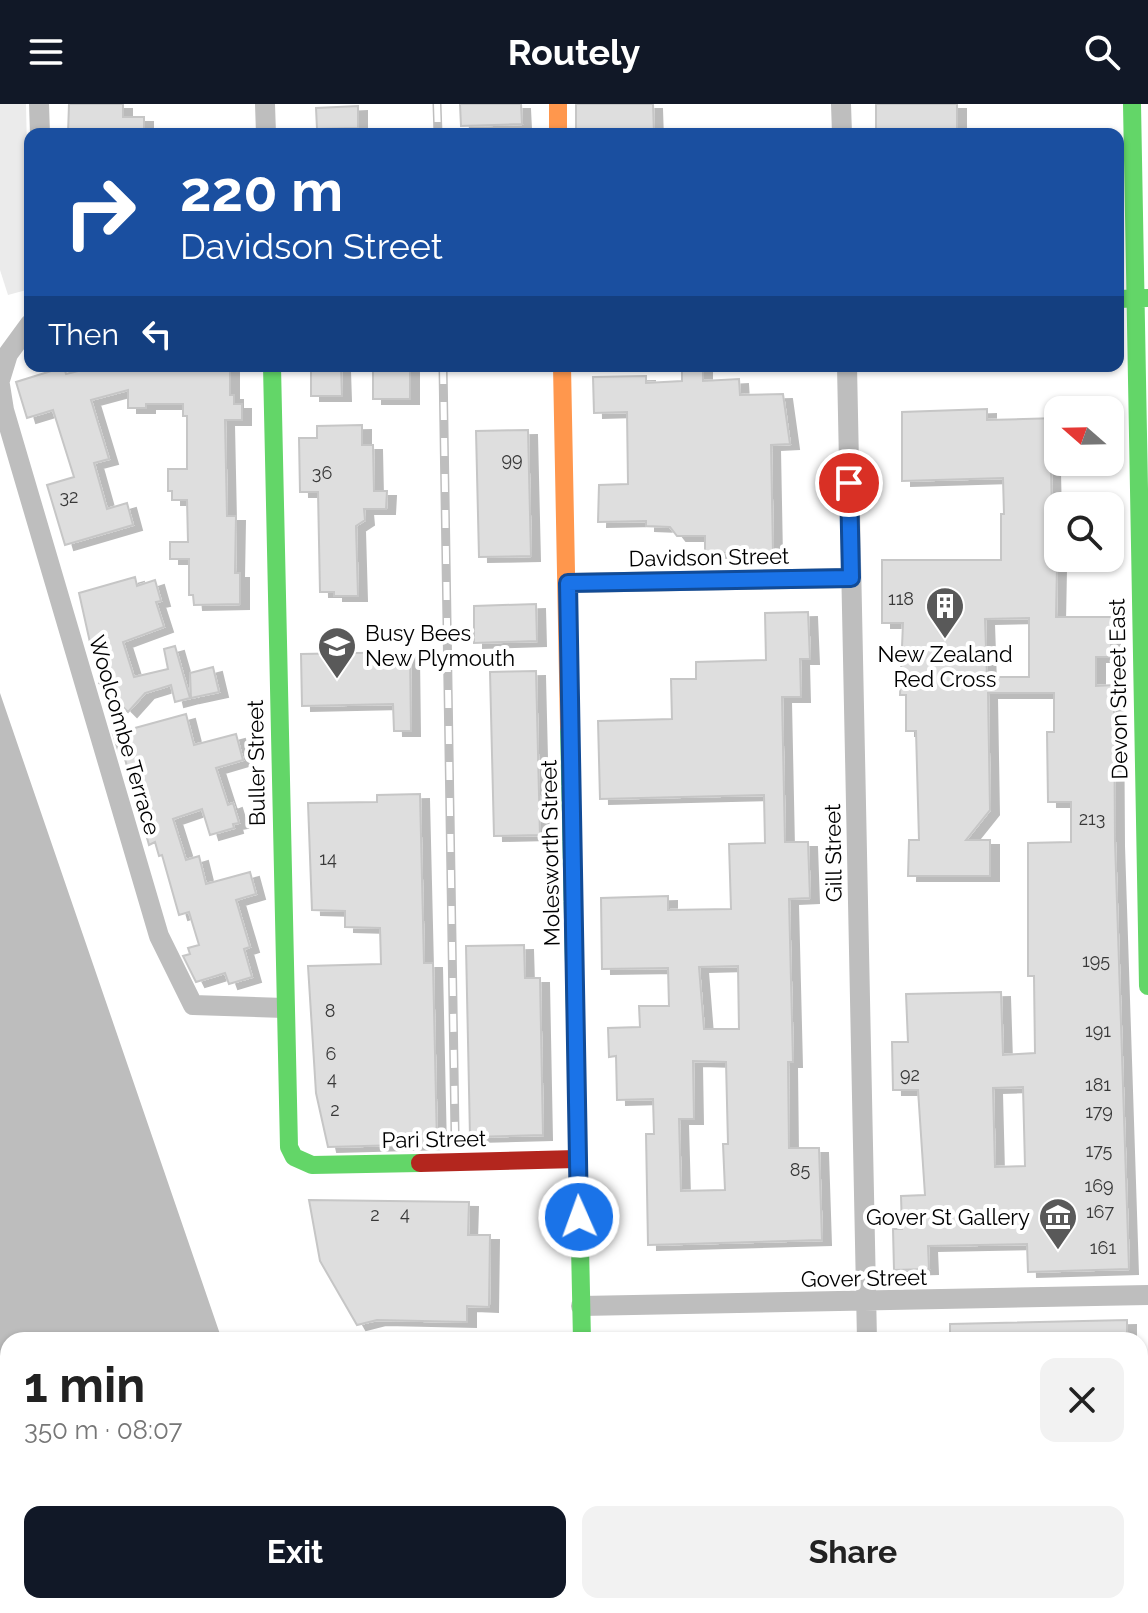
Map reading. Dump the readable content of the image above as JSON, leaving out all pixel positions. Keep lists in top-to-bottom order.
{
  "streets": {
    "main road": [
      "Devon Street East",
      "Buller Street",
      "Molesworth Street",
      "Pari Street"
    ],
    "street": [
      "Davidson Street",
      "Woolcombe Terrace",
      "Gill Street",
      "Gover Street"
    ]
  },
  "crossings": [
    ["Davidson Street", "Molesworth Street"],
    ["Davidson Street", "Gill Street"],
    ["Woolcombe Terrace", "Buller Street"],
    ["Buller Street", "Pari Street"],
    ["Molesworth Street", "Pari Street"],
    ["Molesworth Street", "Gover Street"],
    ["Gill Street", "Gover Street"]
  ],
  "places": {
    "building": ["New Zealand Red Cross"],
    "school or university": ["Busy Bees New Plymouth"],
    "museum": ["Gover St Gallery"]
  },
  "house_numbers": [
    "99",
    "36",
    "32",
    "118",
    "213",
    "14",
    "195",
    "8",
    "191",
    "6",
    "92",
    "4",
    "181",
    "2",
    "179",
    "175",
    "85",
    "169",
    "167",
    "4",
    "2",
    "161"
  ],
  "north": "left",
  "page": {
    "header": "Routely",
    "turn": ["220 m", "Davidson Street"],
    "then": "Then",
    "heading": ["1 min", "350 m · 08:07"],
    "buttons": ["Exit", "Share"]
  }
}
